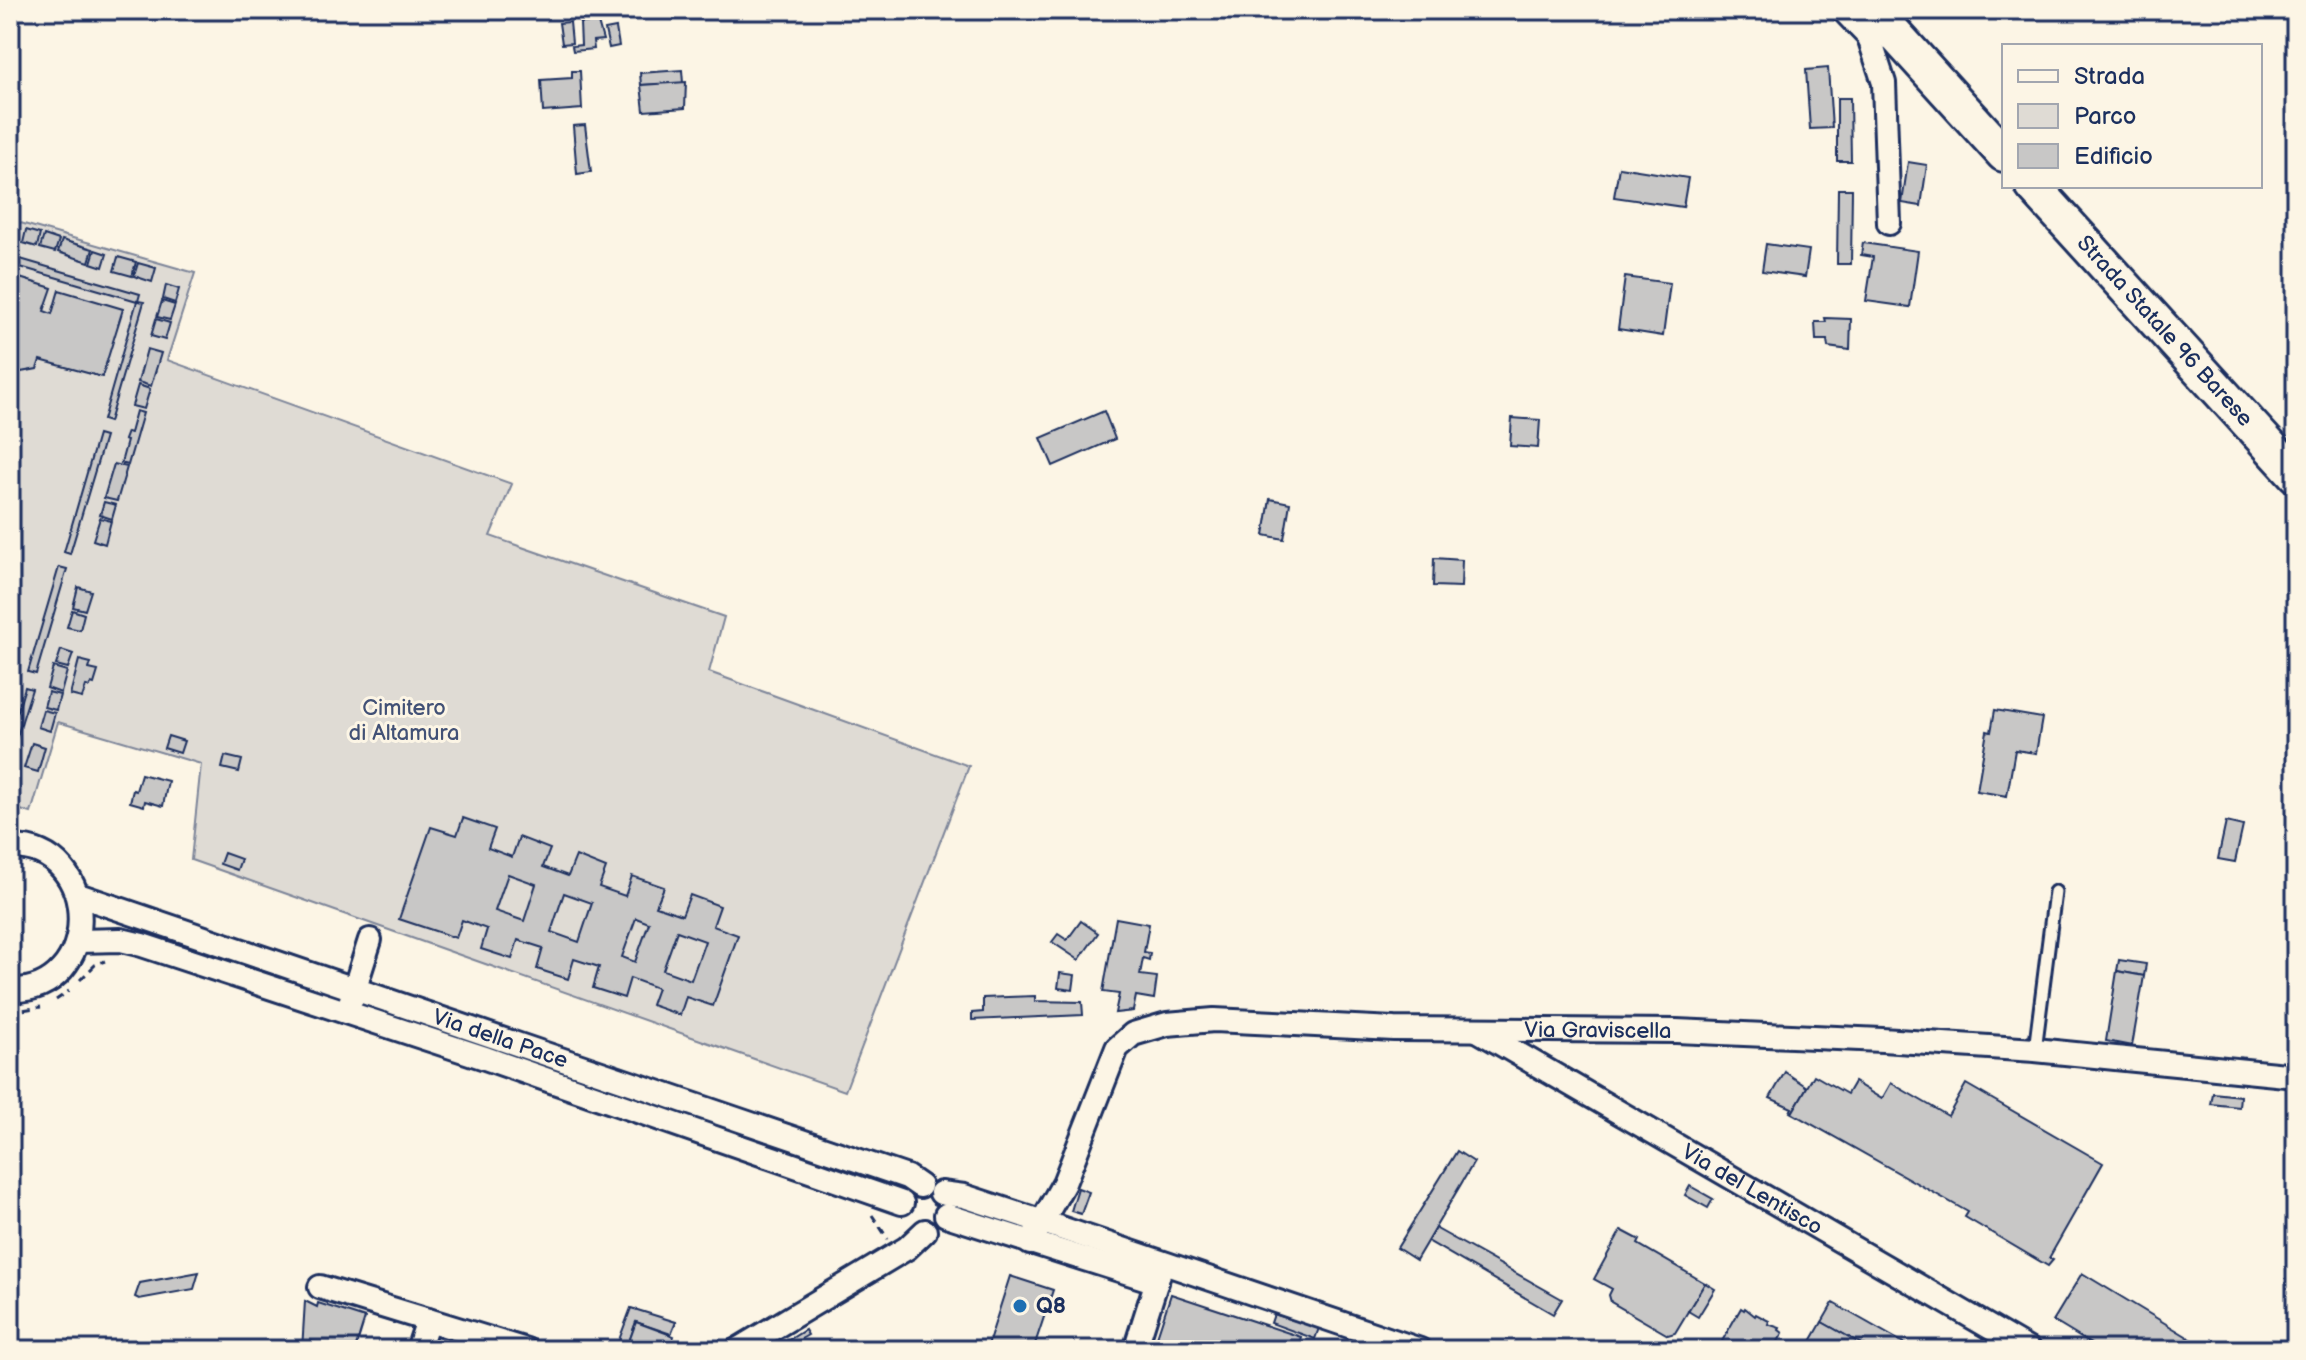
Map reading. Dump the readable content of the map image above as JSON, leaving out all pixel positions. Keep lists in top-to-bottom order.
{
  "streets": {
    "main road": ["Strada Statale 96 Barese"],
    "street": ["Via Graviscella", "Via della Pace", "Via del Lentisco"]
  },
  "crossings": [
    ["Via Graviscella", "Via della Pace"],
    ["Via Graviscella", "Via del Lentisco"]
  ],
  "parks": ["Cimitero di Altamura"],
  "places": ["Q8"],
  "legend": ["Strada", "Parco", "Edificio"]
}
